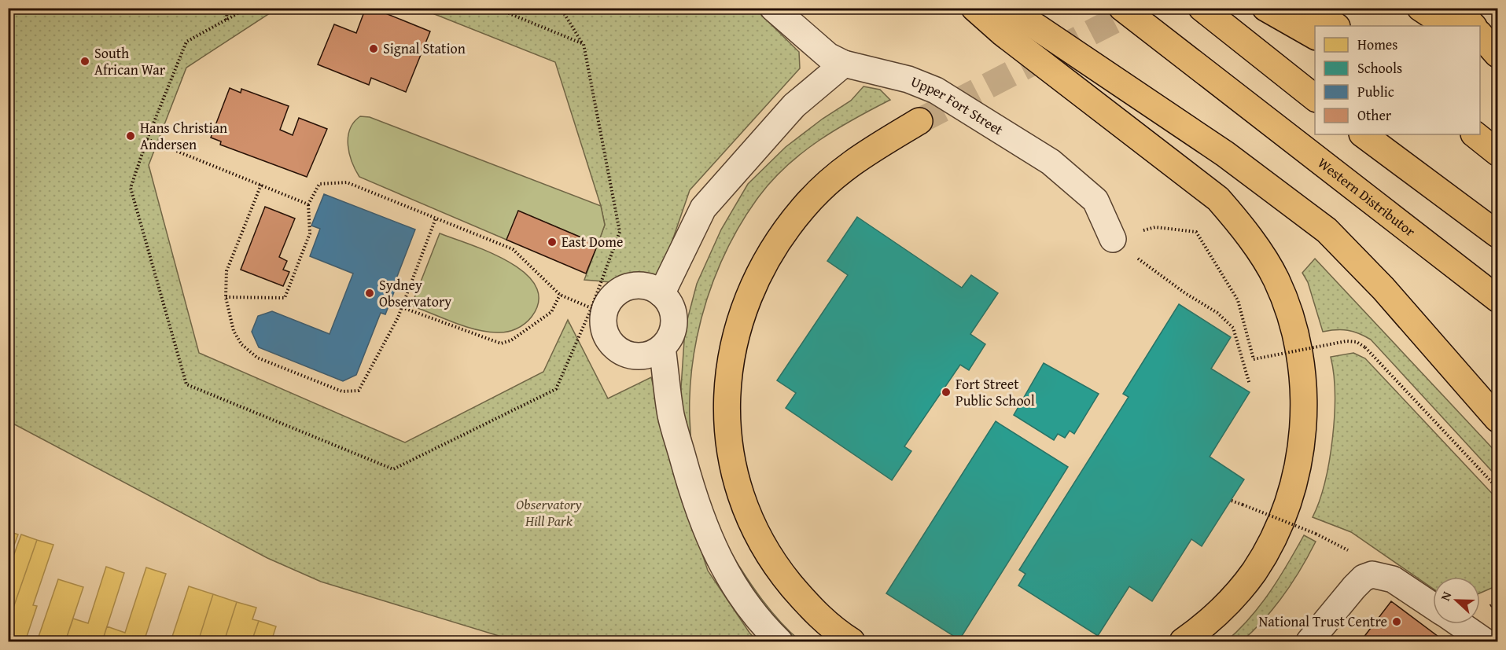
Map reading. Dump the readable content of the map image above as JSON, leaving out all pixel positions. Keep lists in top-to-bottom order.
{
  "streets": {
    "highway": ["Western Distributor"],
    "street": ["Upper Fort Street"]
  },
  "parks": ["Observatory Hill Park"],
  "places": [
    "Signal Station",
    "South African War",
    "Hans Christian Andersen",
    "East Dome",
    "Sydney Observatory",
    "Fort Street Public School",
    "National Trust Centre"
  ],
  "legend": [
    "Homes",
    "Schools",
    "Public",
    "Other"
  ],
  "north": "left"
}
